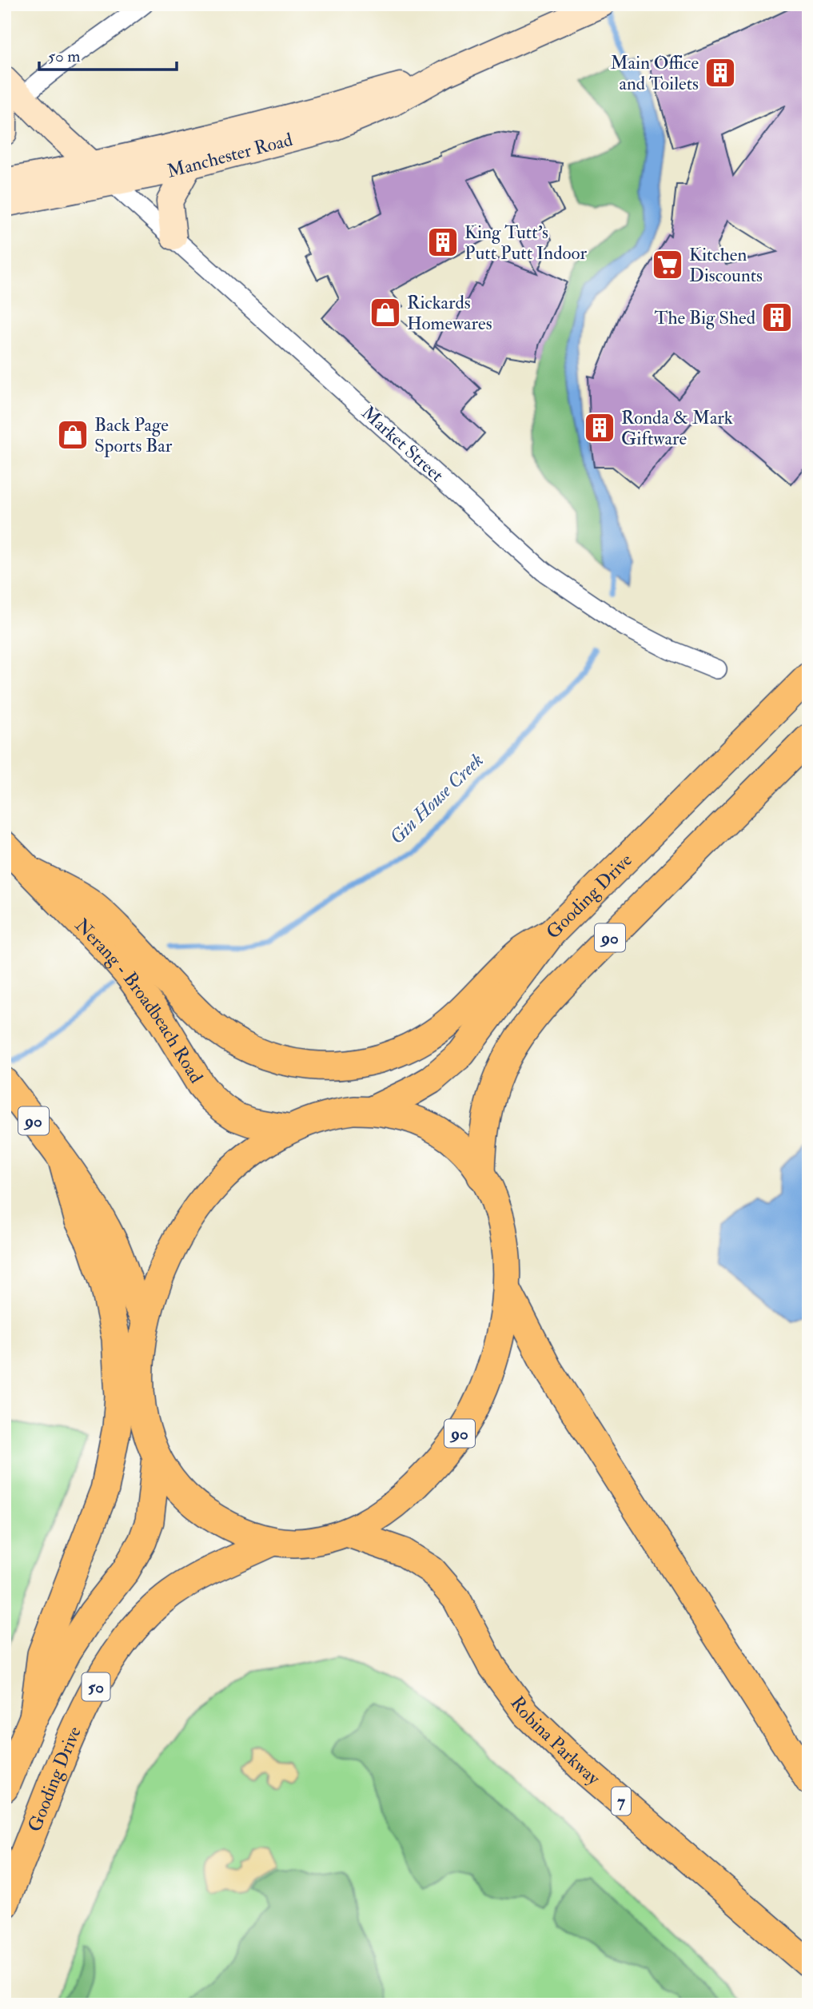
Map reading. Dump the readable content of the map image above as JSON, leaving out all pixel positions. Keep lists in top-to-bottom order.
{
  "streets": {
    "main road": [
      "Gooding Drive",
      "90",
      "Nerang - Broadbeach Road",
      "50",
      "Robina Parkway",
      "7"
    ],
    "street": ["Manchester Road", "Market Street"]
  },
  "crossings": [
    ["Manchester Road", "Market Street"],
    ["Gooding Drive", "90"],
    ["90", "Nerang - Broadbeach Road"],
    ["90", "50"],
    ["90", "Robina Parkway"]
  ],
  "water": ["Gin House Creek"],
  "places": {
    "building": [
      "Main Office and Toilets",
      "King Tutt's Putt Putt Indoor",
      "The Big Shed",
      "Ronda & Mark Giftware"
    ],
    "supermarket": ["Kitchen Discounts"],
    "shop": ["Rickards Homewares", "Back Page Sports Bar"]
  },
  "scale_bar": "50 m"
}
